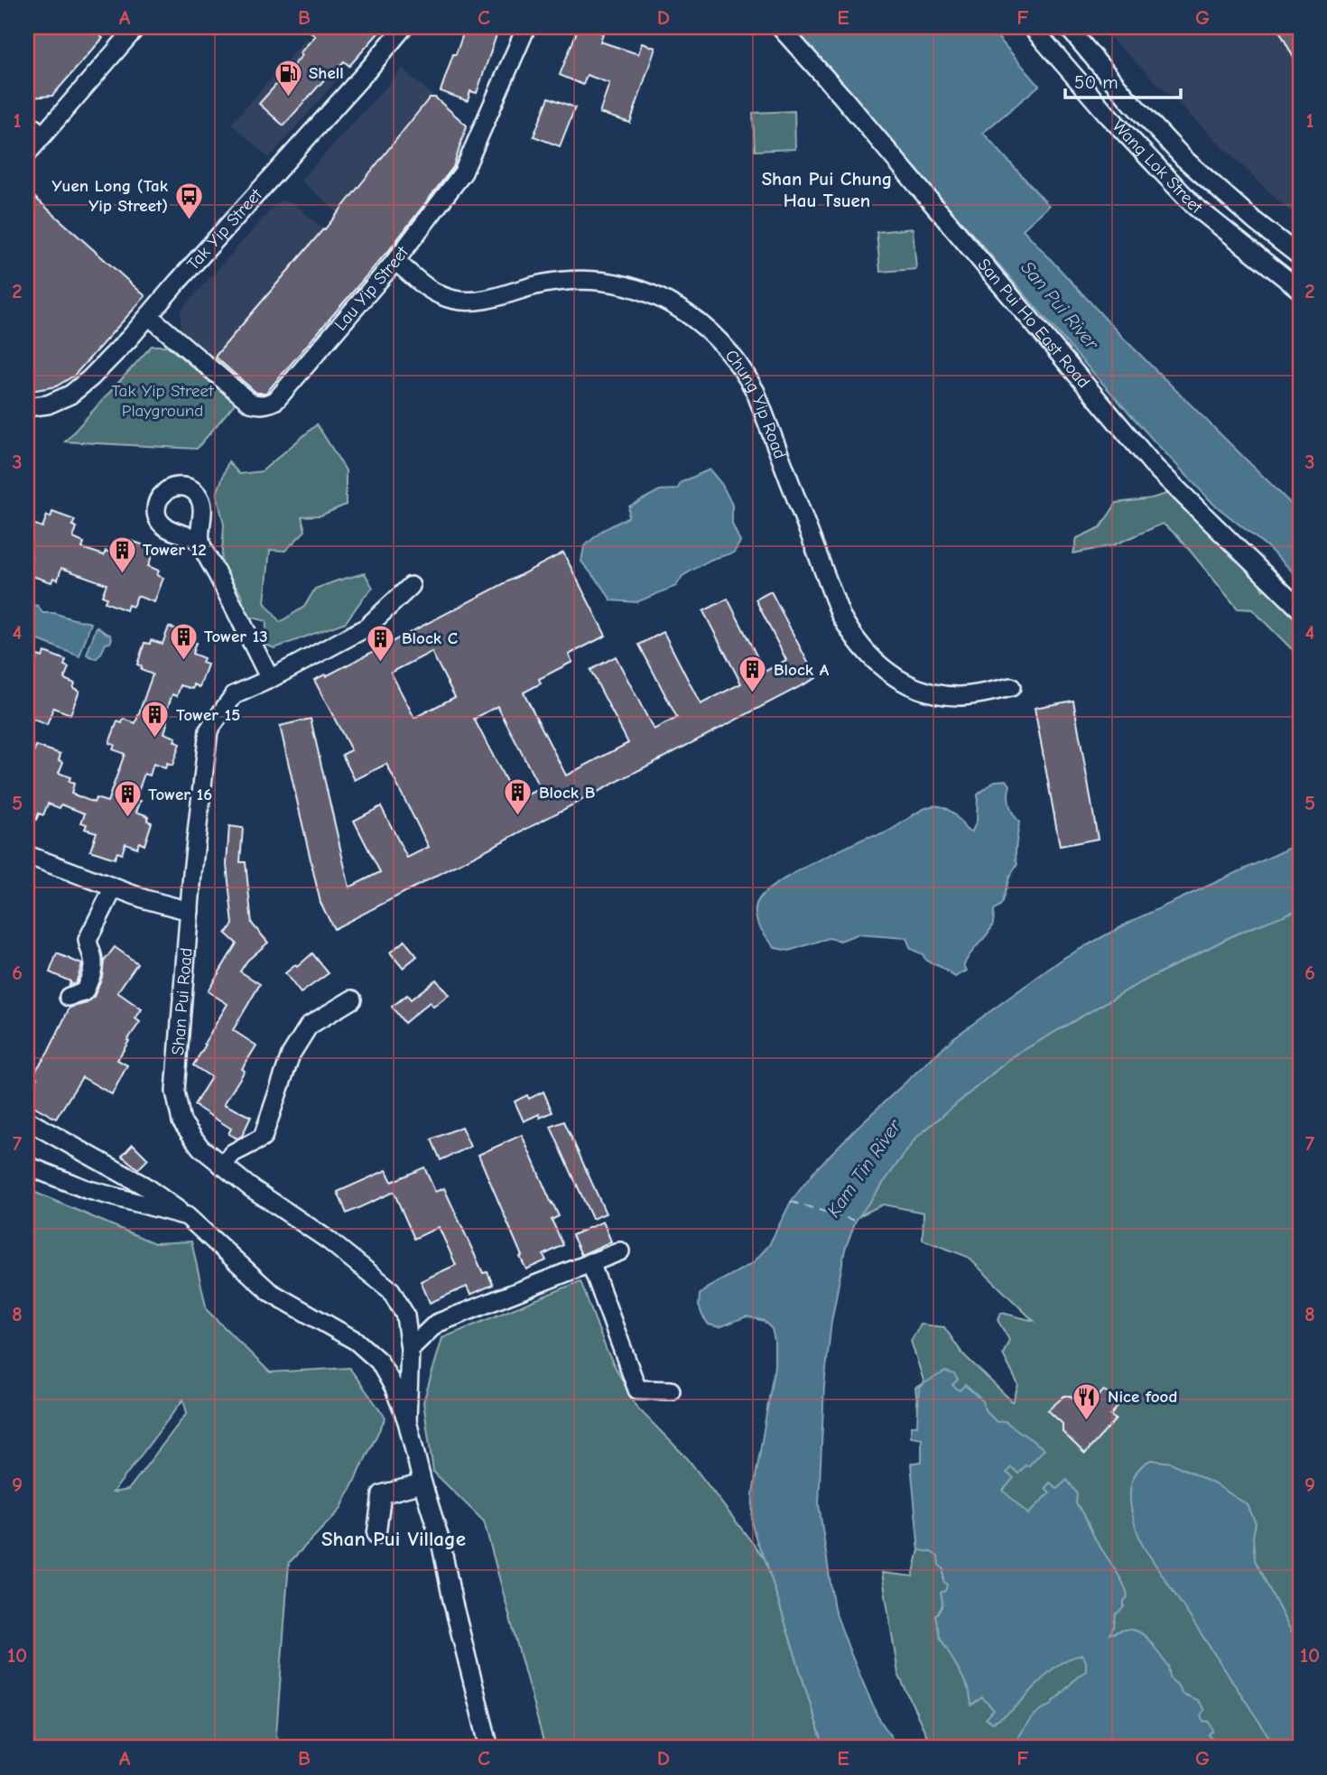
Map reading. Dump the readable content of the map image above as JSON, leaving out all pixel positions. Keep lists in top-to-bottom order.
{
  "streets": {
    "street": [
      "Wang Lok Street",
      "Tak Yip Street",
      "Lau Yip Street",
      "San Pui Ho East Road",
      "Chung Yip Road",
      "Shan Pui Road"
    ]
  },
  "crossings": [
    ["Tak Yip Street", "Lau Yip Street"],
    ["Lau Yip Street", "Chung Yip Road"]
  ],
  "districts": ["Shan Pui Chung Hau Tsuen", "Shan Pui Village"],
  "water": ["San Pui River", "Kam Tin River"],
  "parks": ["Tak Yip Street Playground"],
  "places": {
    "fuel station": ["Shell"],
    "bus stop": ["Yuen Long (Tak Yip Street)"],
    "building": [
      "Tower 12",
      "Tower 13",
      "Block C",
      "Block A",
      "Tower 15",
      "Block B",
      "Tower 16"
    ],
    "restaurant": ["Nice food"]
  },
  "scale_bar": "50 m",
  "grid": {
    "columns": [
      "A",
      "B",
      "C",
      "D",
      "E",
      "F",
      "G"
    ],
    "rows": [
      "1",
      "2",
      "3",
      "4",
      "5",
      "6",
      "7",
      "8",
      "9",
      "10"
    ]
  }
}
